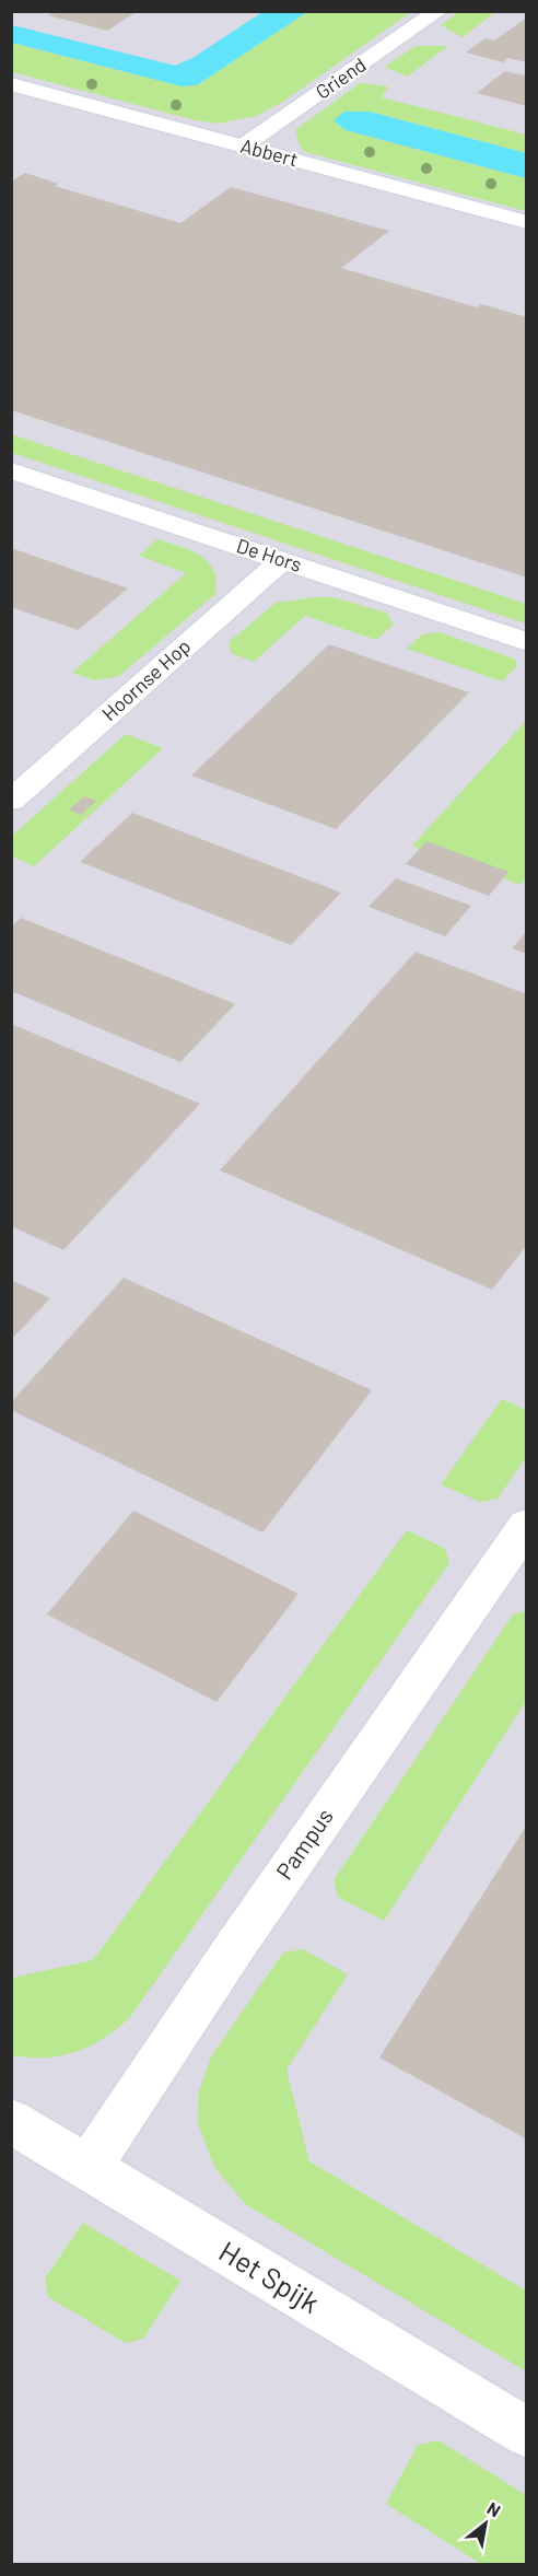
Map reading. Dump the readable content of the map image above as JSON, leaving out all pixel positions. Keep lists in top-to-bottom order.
{
  "streets": {
    "street": [
      "Griend",
      "Abbert",
      "De Hors",
      "Hoornse Hop",
      "Pampus",
      "Het Spijk"
    ]
  },
  "crossings": [
    ["Griend", "Abbert"],
    ["De Hors", "Hoornse Hop"],
    ["Pampus", "Het Spijk"]
  ],
  "north": "top right"
}
